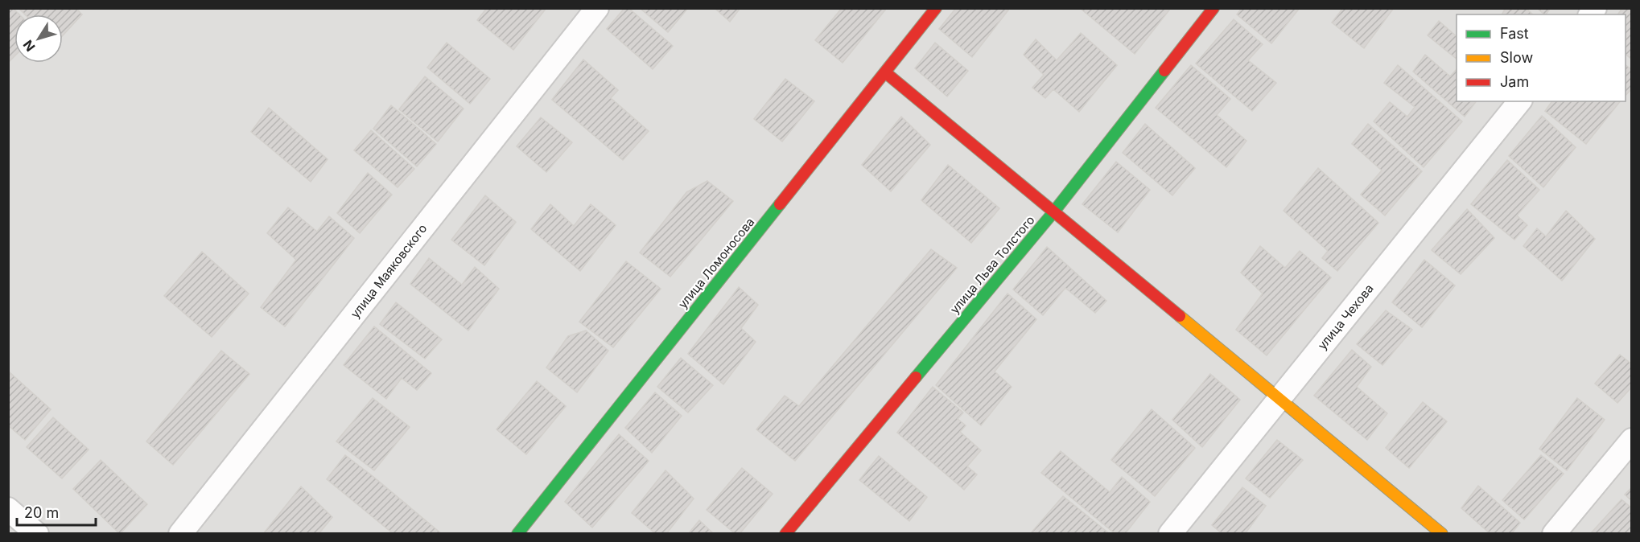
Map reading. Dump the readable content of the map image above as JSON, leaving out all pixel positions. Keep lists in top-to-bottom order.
{
  "streets": {
    "street": [
      "улица Ломоносова",
      "улица Льва Толстого",
      "улица Маяковского",
      "улица Чехова"
    ]
  },
  "legend": ["Fast", "Slow", "Jam"],
  "scale_bar": "20 m",
  "north": "bottom left"
}
